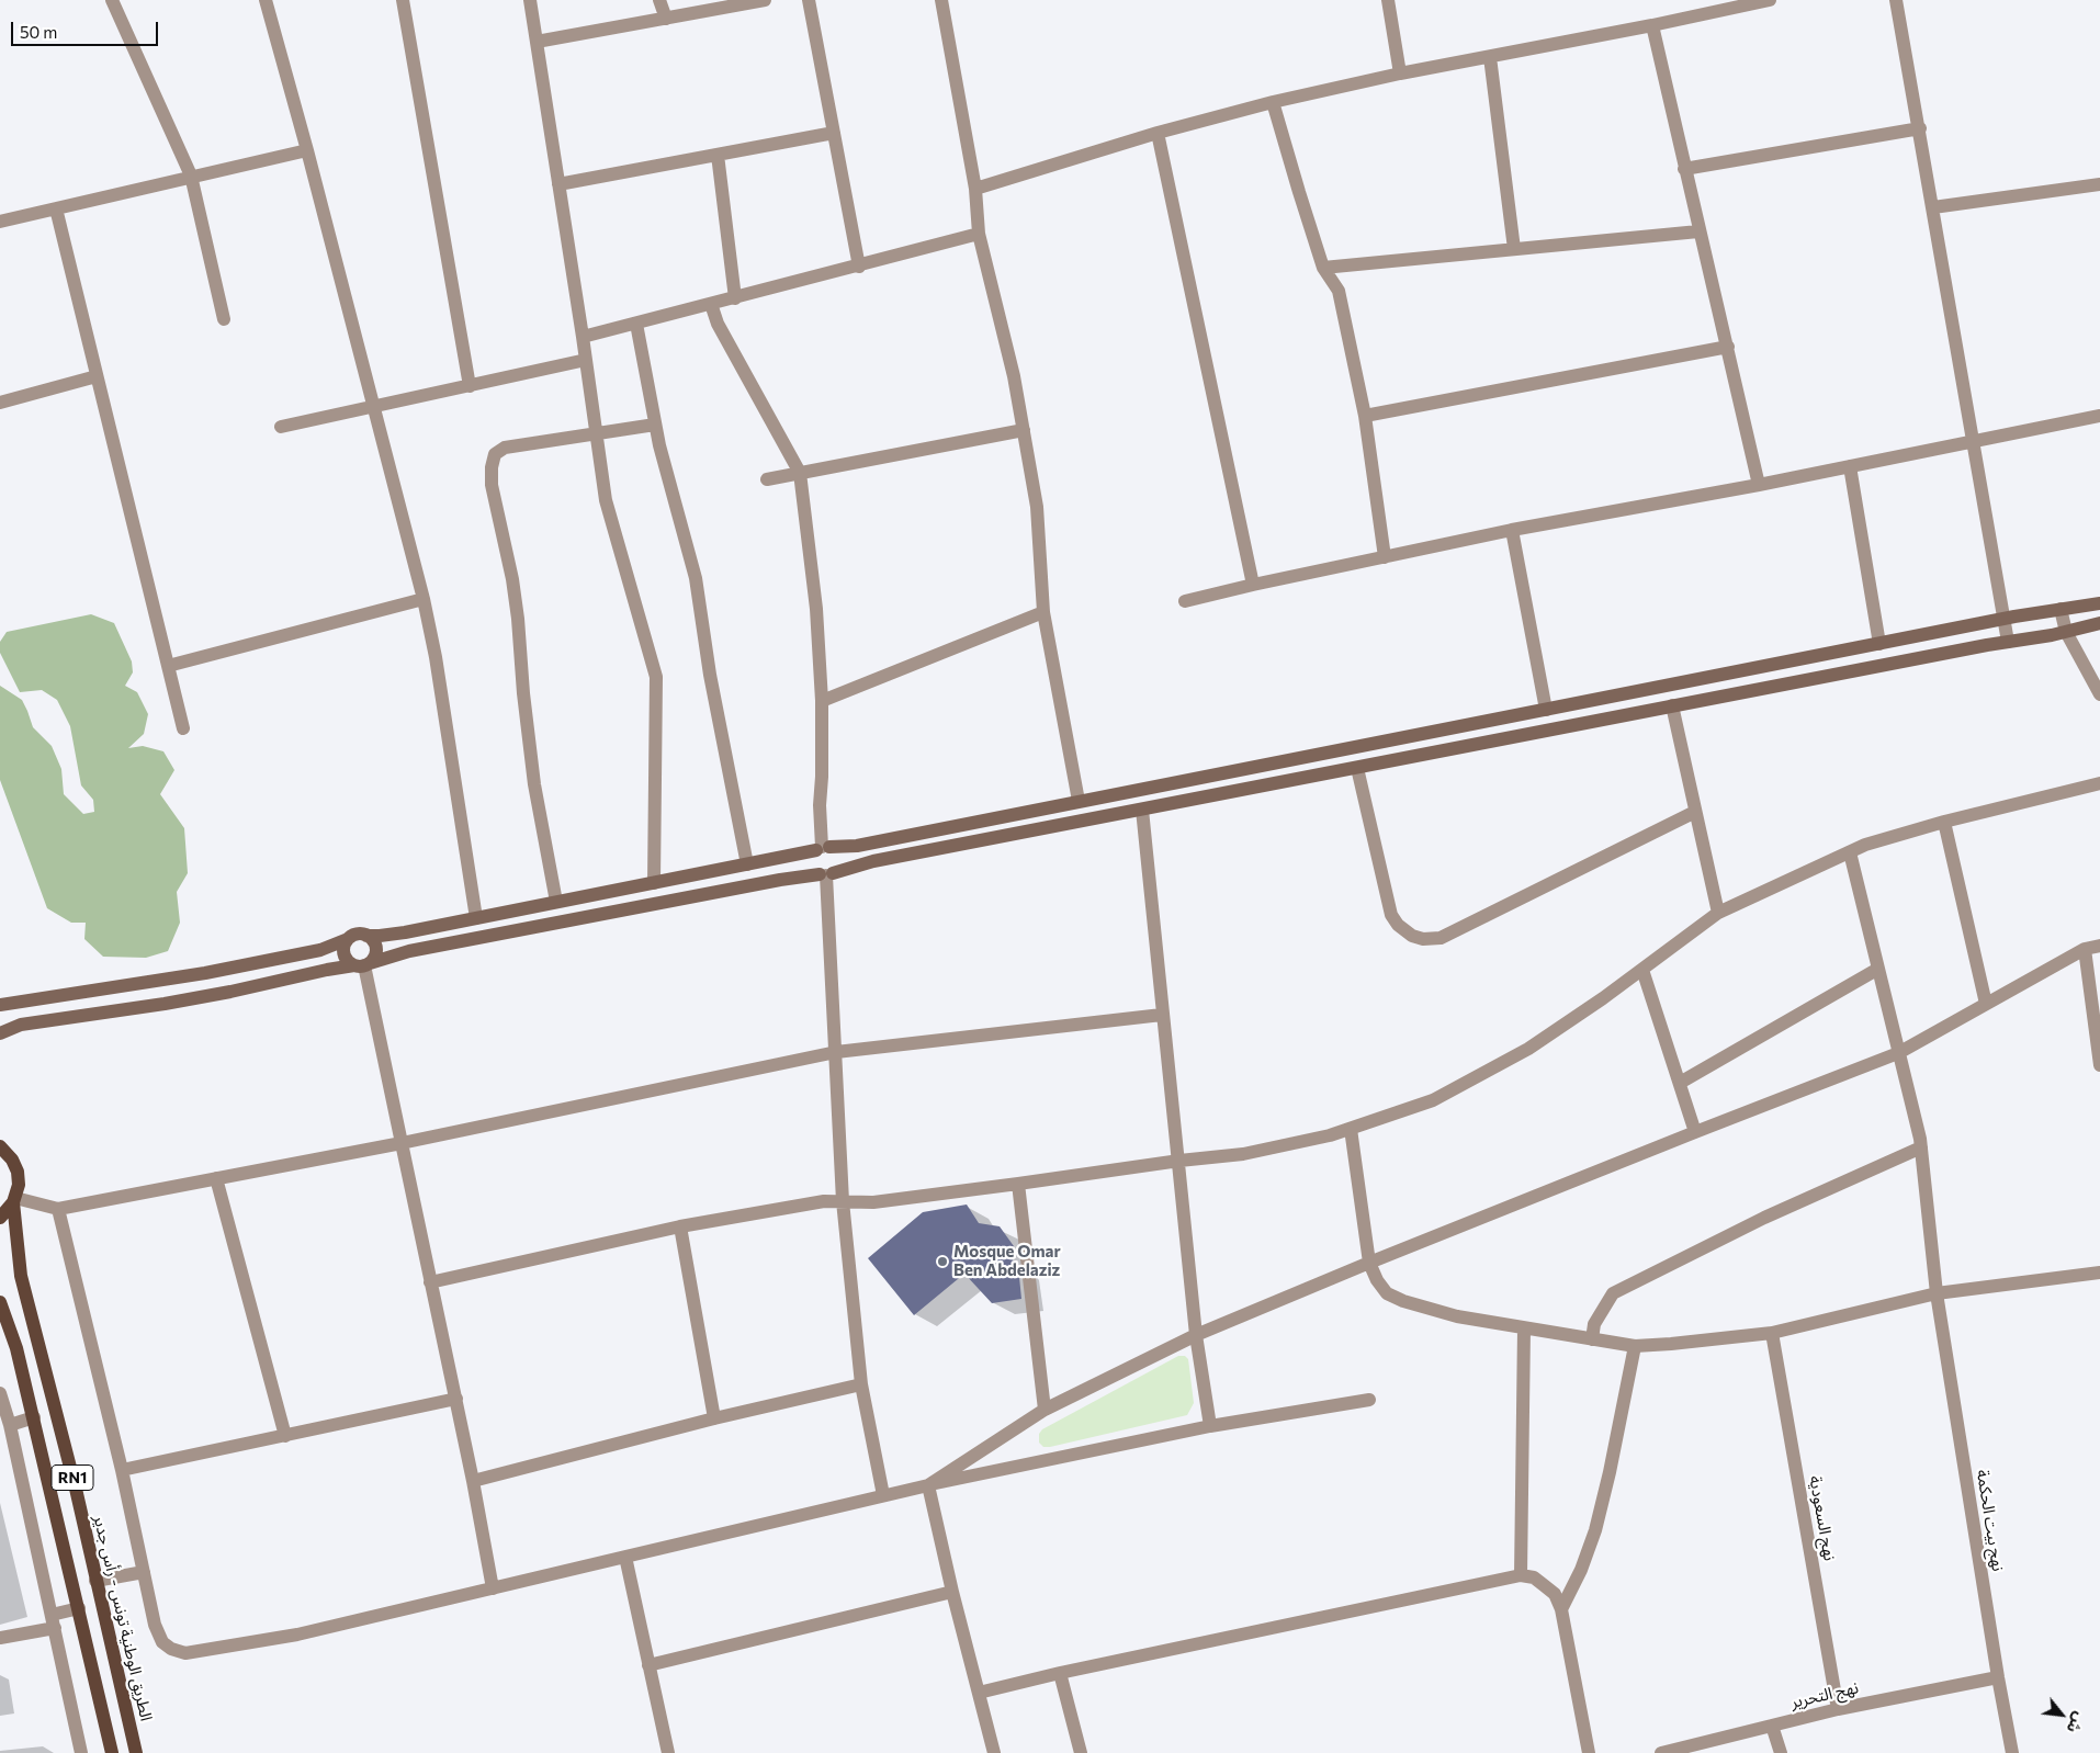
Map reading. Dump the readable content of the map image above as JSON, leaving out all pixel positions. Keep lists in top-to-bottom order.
{
  "streets": {
    "main road": ["RN1", "الطريق الوطنية تونس - رأس جدير"],
    "street": ["نهج السعودية", "نهج بيت الحكمة", "نهج التحرير"]
  },
  "crossings": [
    ["RN1", "الطريق الوطنية تونس - رأس جدير"],
    ["نهج السعودية", "نهج التحرير"],
    ["نهج بيت الحكمة", "نهج التحرير"]
  ],
  "places": ["Mosque Omar Ben Abdelaziz"],
  "scale_bar": "50 m",
  "north": "bottom right"
}
